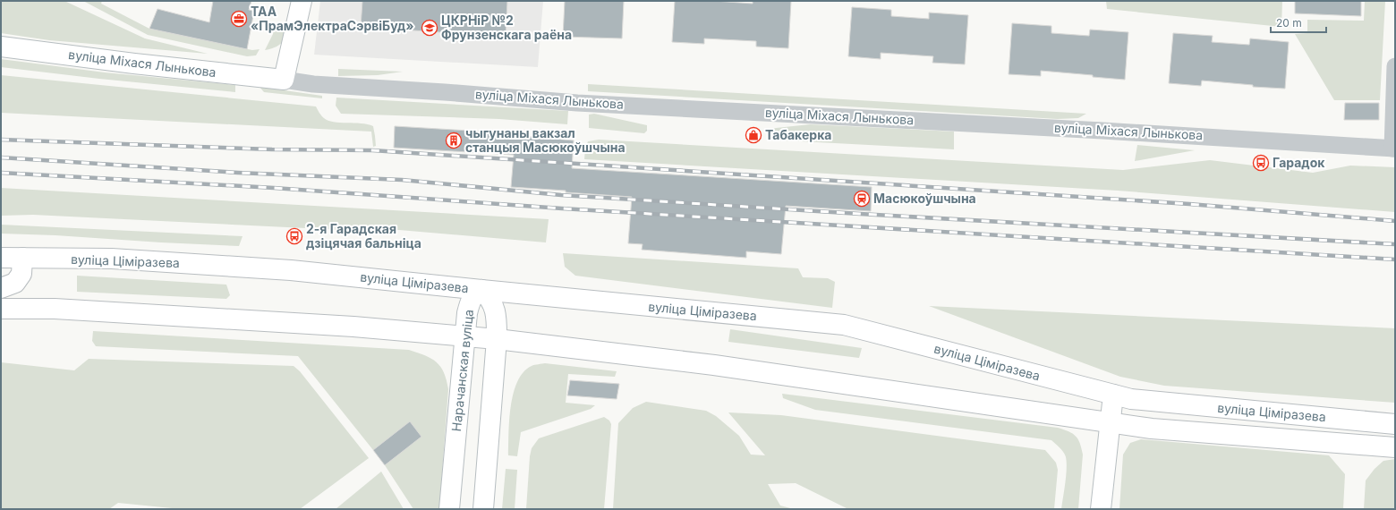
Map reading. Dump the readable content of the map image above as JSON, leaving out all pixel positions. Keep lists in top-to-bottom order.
{
  "streets": {
    "main road": ["вуліца Міхася Лынькова", "вуліца Ціміразева", "Нарачанская вуліца"]
  },
  "crossings": [
    ["вуліца Ціміразева", "Нарачанская вуліца"]
  ],
  "places": {
    "office": ["ТАА «ПрамЭлектраСэрвіБуд»"],
    "school or university": ["ЦКРНіР №2 Фрунзенскага раёна"],
    "shop": ["Табакерка"],
    "building": ["чыгунаны вакзал станцыя Масюкоўшчына"],
    "bus stop": ["Гарадок", "2-я Гарадская дзіцячая бальніца"],
    "station": ["Масюкоўшчына"]
  },
  "scale_bar": "20 m"
}
